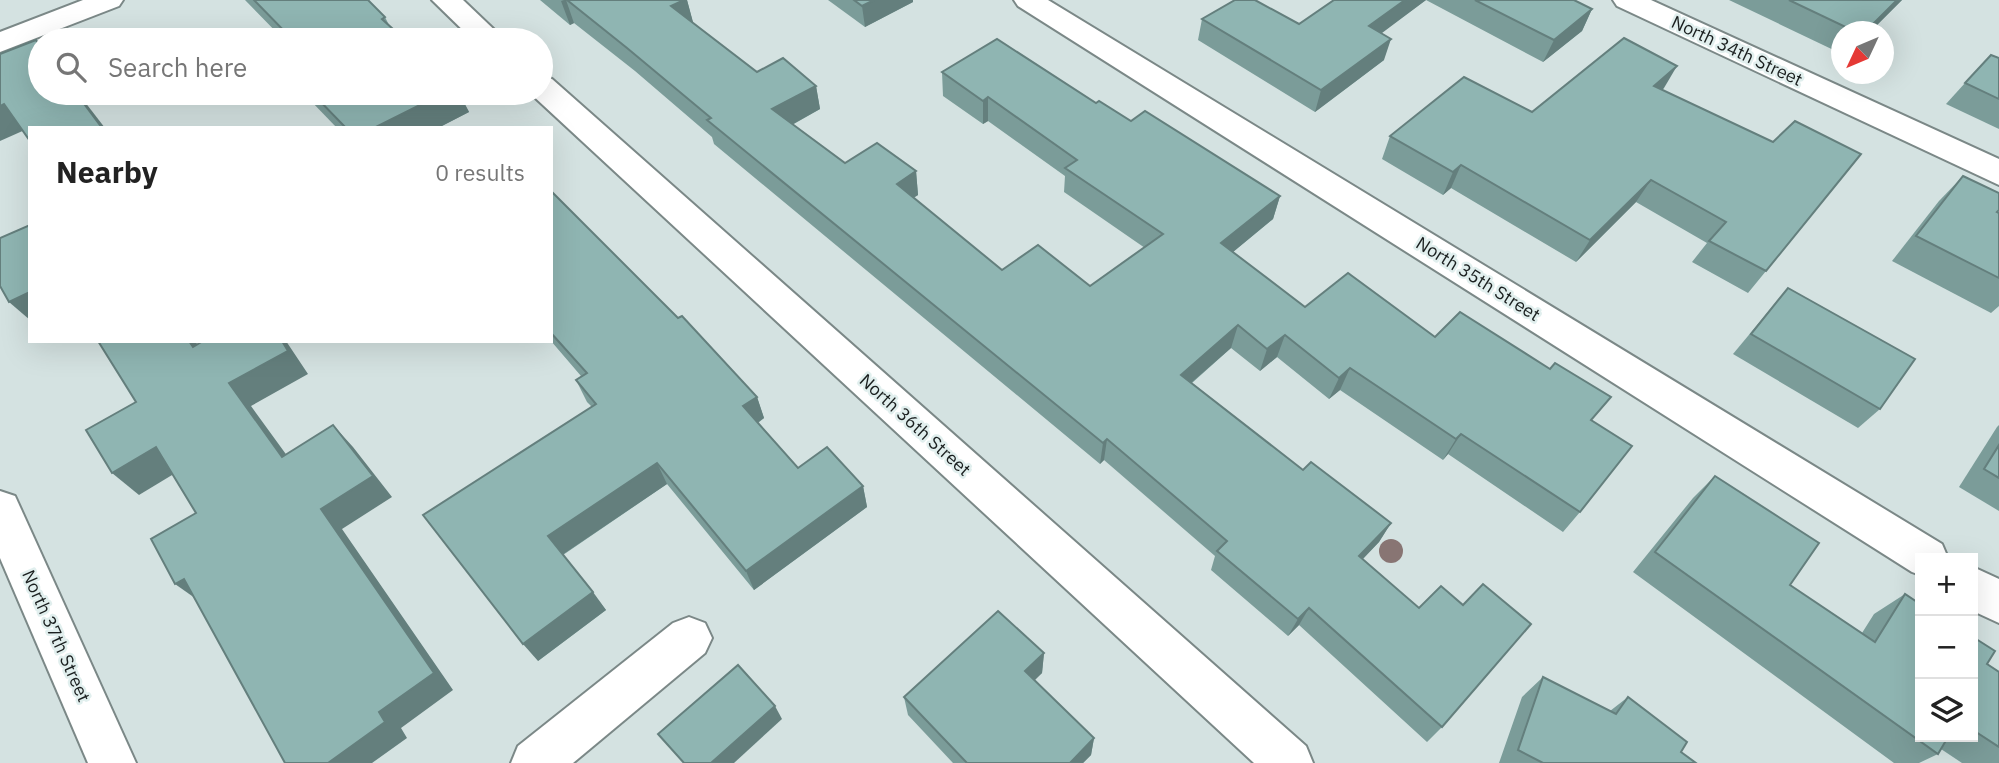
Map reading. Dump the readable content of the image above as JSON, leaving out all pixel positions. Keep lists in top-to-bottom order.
{
  "streets": {
    "street": [
      "North 34th Street",
      "North 35th Street",
      "North 36th Street",
      "North 37th Street"
    ]
  },
  "north": "bottom left",
  "page": {
    "search": "Search here",
    "heading": ["Nearby", "0 results"],
    "map_buttons": ["+", "−"]
  }
}
